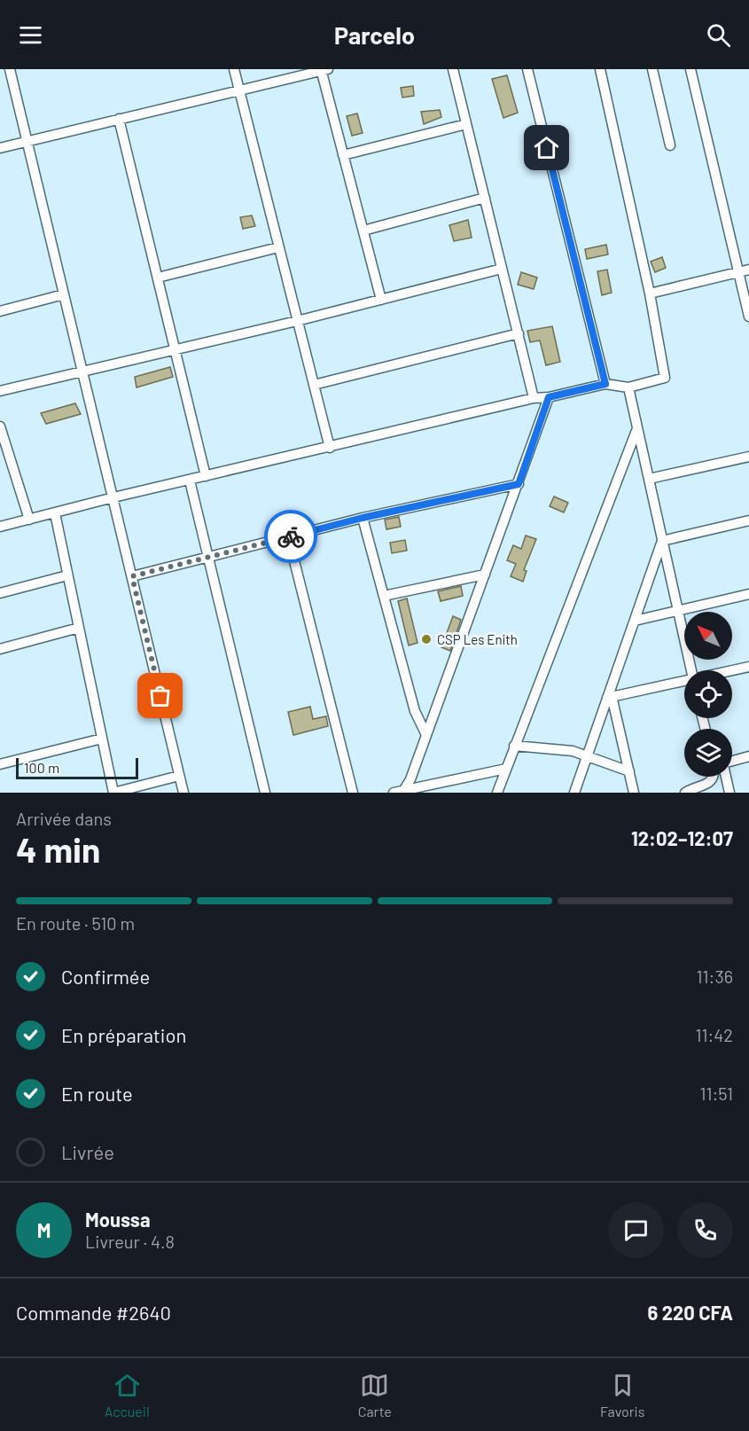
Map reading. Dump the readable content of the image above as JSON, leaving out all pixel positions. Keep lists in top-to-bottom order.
{
  "places": ["CSP Les Enith"],
  "scale_bar": "100 m",
  "north": "top left",
  "page": {
    "header": "Parcelo",
    "scale": "100 m",
    "heading": ["4 min", "Arrivée dans", "12:02–12:07"],
    "panel": [
      "Moussa",
      "Livreur · 4.8",
      "Commande #2640",
      "6 220 CFA"
    ],
    "bar": "En route · 510 m",
    "list": [
      ["Confirmée", "11:36"],
      ["En préparation", "11:42"],
      ["En route", "11:51"],
      "Livrée"
    ],
    "round": "M",
    "tabs": ["Accueil", "Carte", "Favoris"]
  }
}
